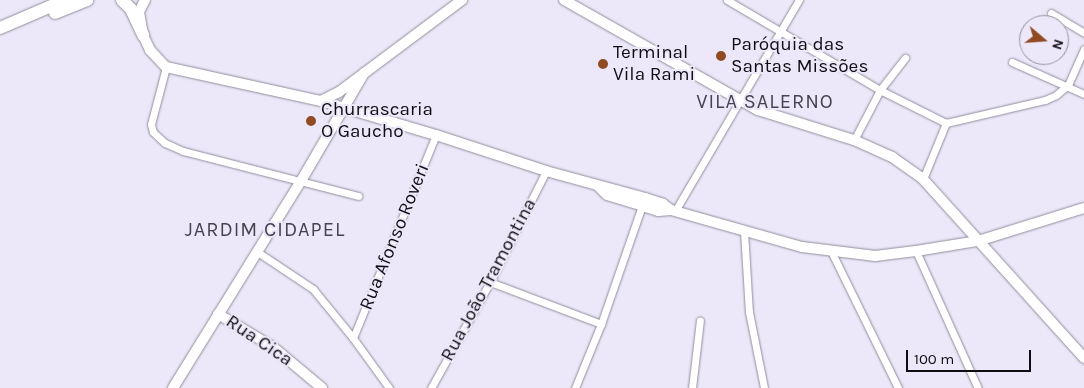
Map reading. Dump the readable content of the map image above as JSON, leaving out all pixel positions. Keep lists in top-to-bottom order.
{
  "streets": {
    "street": ["Rua Afonso Roveri", "Rua João Tramontina", "Rua Cica"]
  },
  "districts": ["VILA SALERNO", "JARDIM CIDAPEL"],
  "places": ["Paróquia das Santas Missões", "Terminal Vila Rami", "Churrascaria O Gaucho"],
  "scale_bar": "100 m",
  "north": "right"
}
